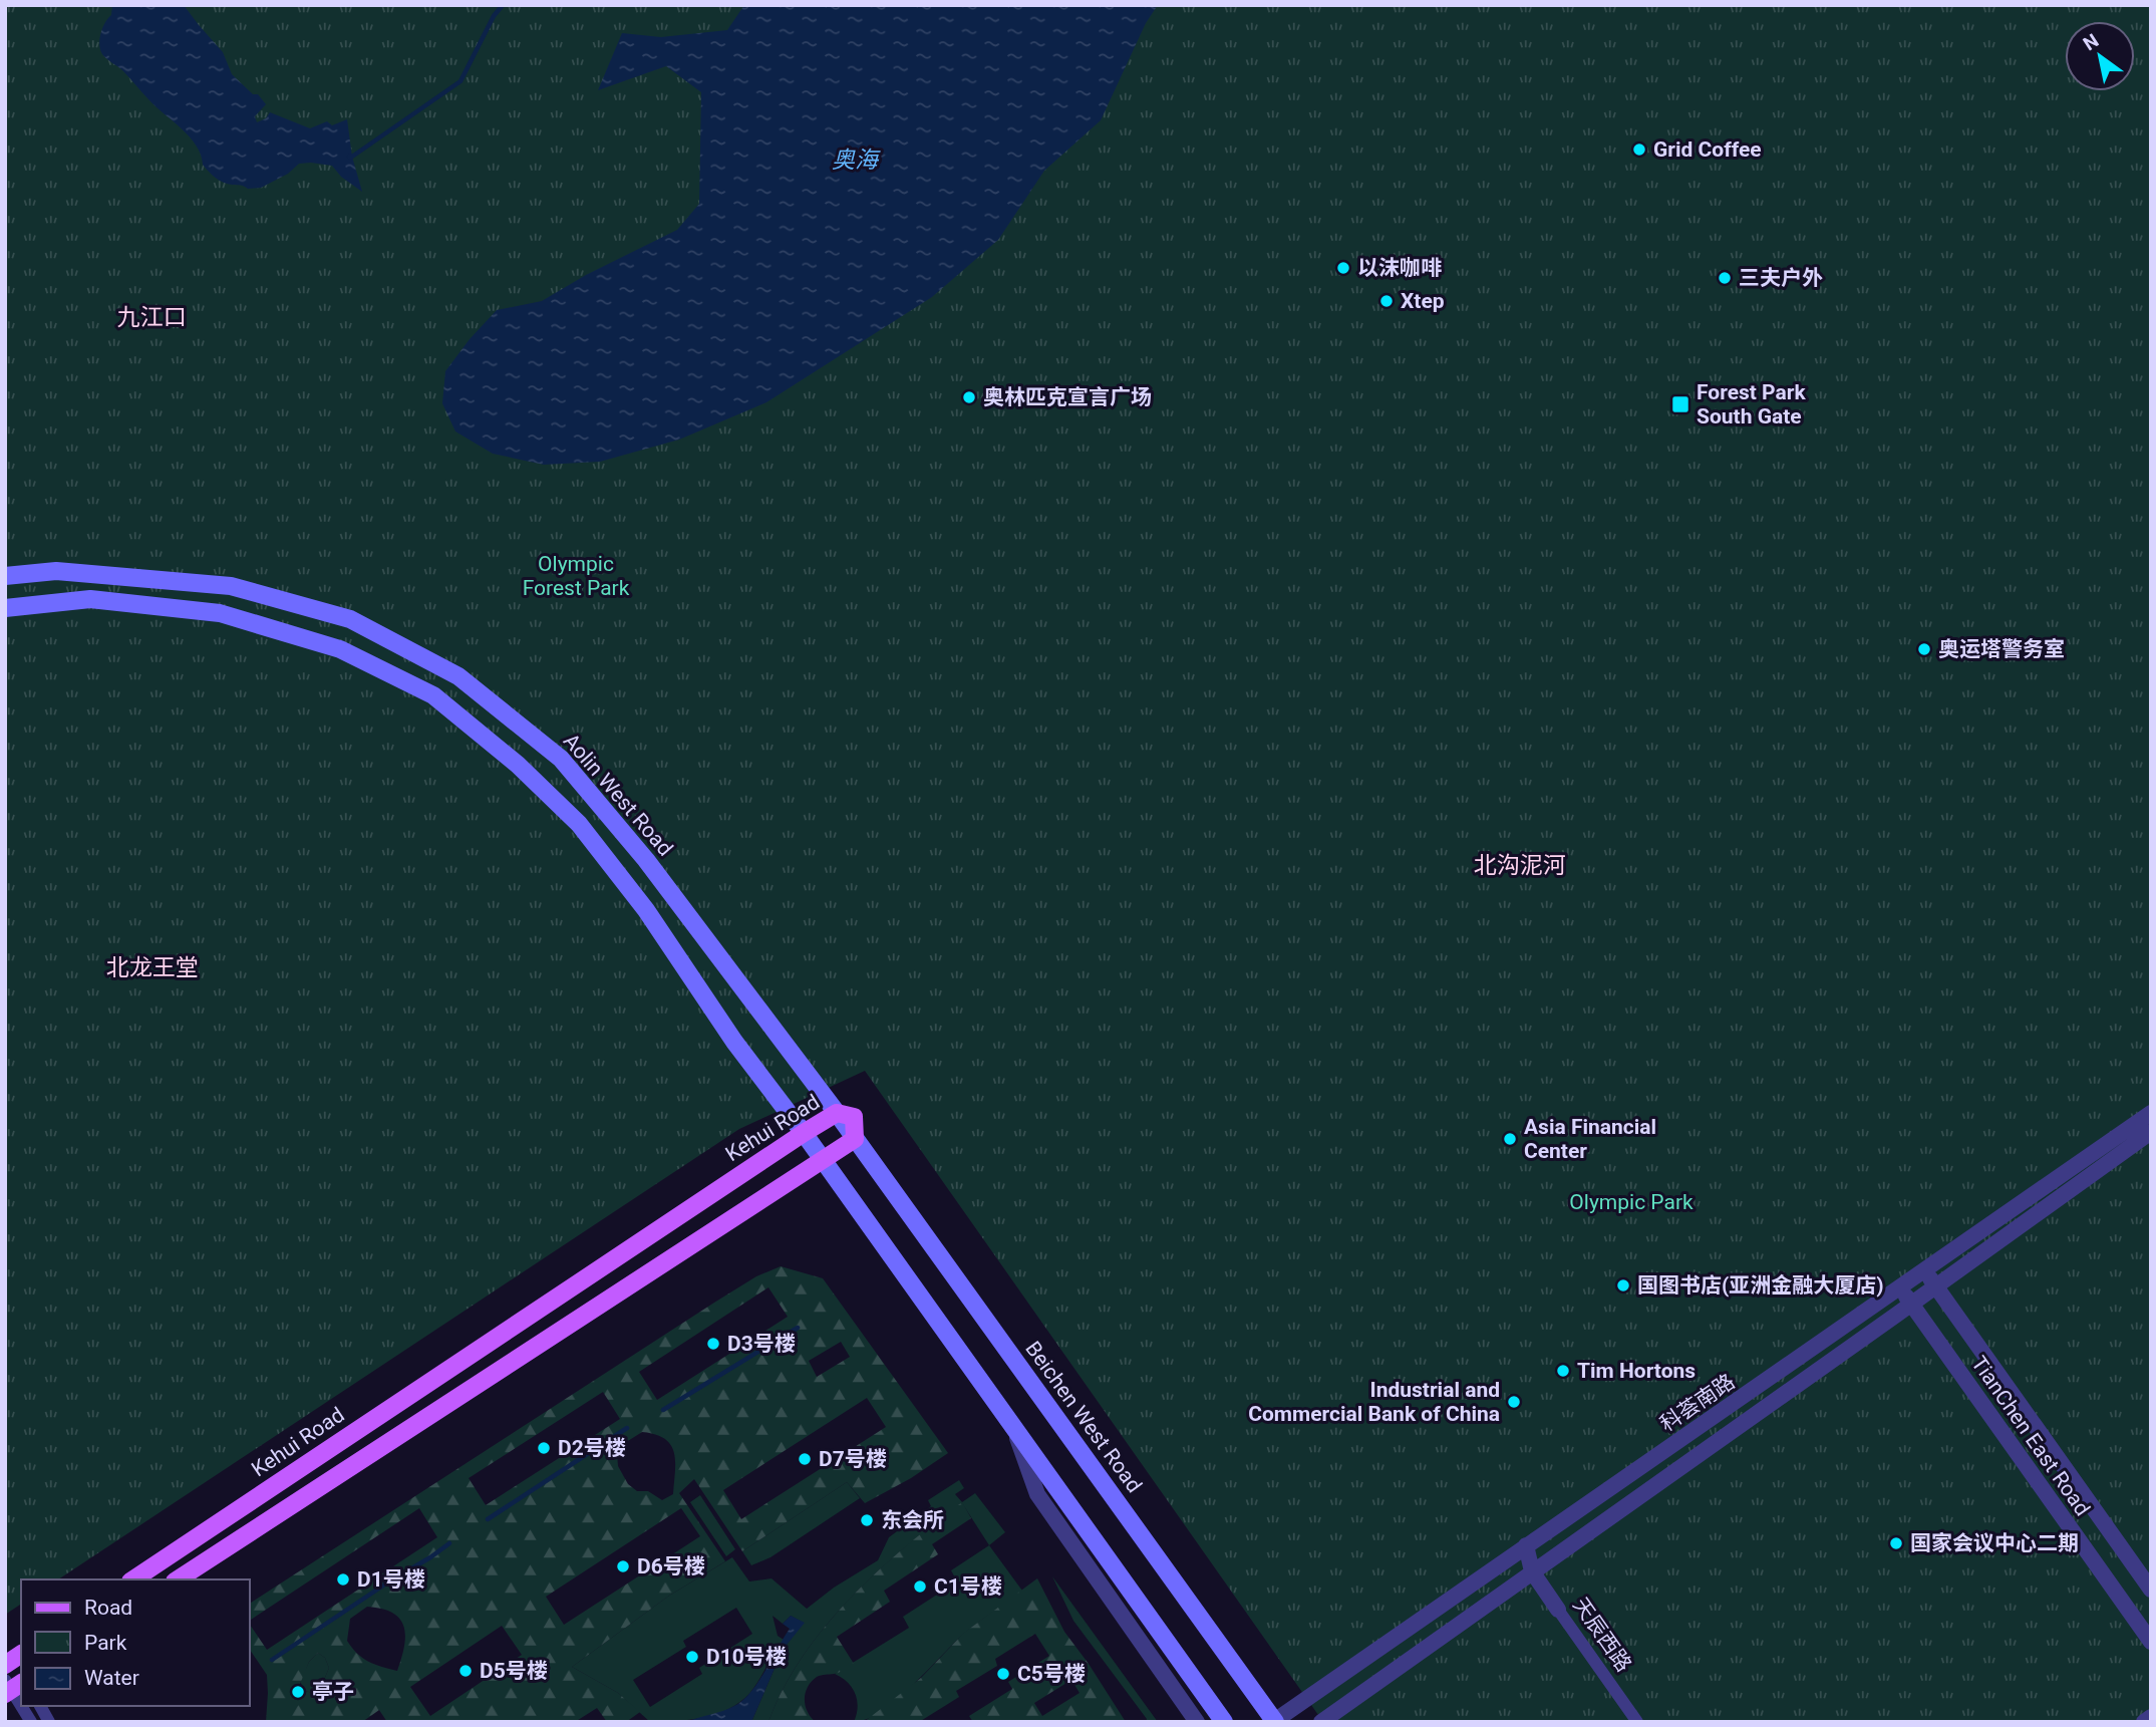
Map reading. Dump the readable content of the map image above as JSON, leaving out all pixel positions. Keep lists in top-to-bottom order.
{
  "streets": {
    "main road": ["Aolin West Road", "Kehui Road", "Beichen West Road"],
    "street": ["科荟南路", "TianChen East Road", "天辰西路"]
  },
  "crossings": [
    ["Aolin West Road", "Kehui Road"],
    ["Kehui Road", "Beichen West Road"],
    ["科荟南路", "Beichen West Road"],
    ["科荟南路", "TianChen East Road"],
    ["科荟南路", "天辰西路"]
  ],
  "districts": ["九江口", "北沟泥河", "北龙王堂"],
  "water": ["奥海"],
  "parks": ["Olympic Forest Park", "Olympic Park"],
  "places": {
    "other": [
      "Grid Coffee",
      "以沫咖啡",
      "三夫户外",
      "Xtep",
      "奥林匹克宣言广场",
      "奥运塔警务室",
      "Asia Financial Center",
      "国图书店(亚洲金融大厦店)",
      "D3号楼",
      "Tim Hortons",
      "Industrial and Commercial Bank of China",
      "D2号楼",
      "D7号楼",
      "东会所",
      "国家会议中心二期",
      "D6号楼",
      "D1号楼",
      "C1号楼",
      "D10号楼",
      "D5号楼",
      "C5号楼",
      "亭子"
    ],
    "transit": ["Forest Park South Gate"]
  },
  "legend": ["Road", "Park", "Water"],
  "north": "top left"
}
